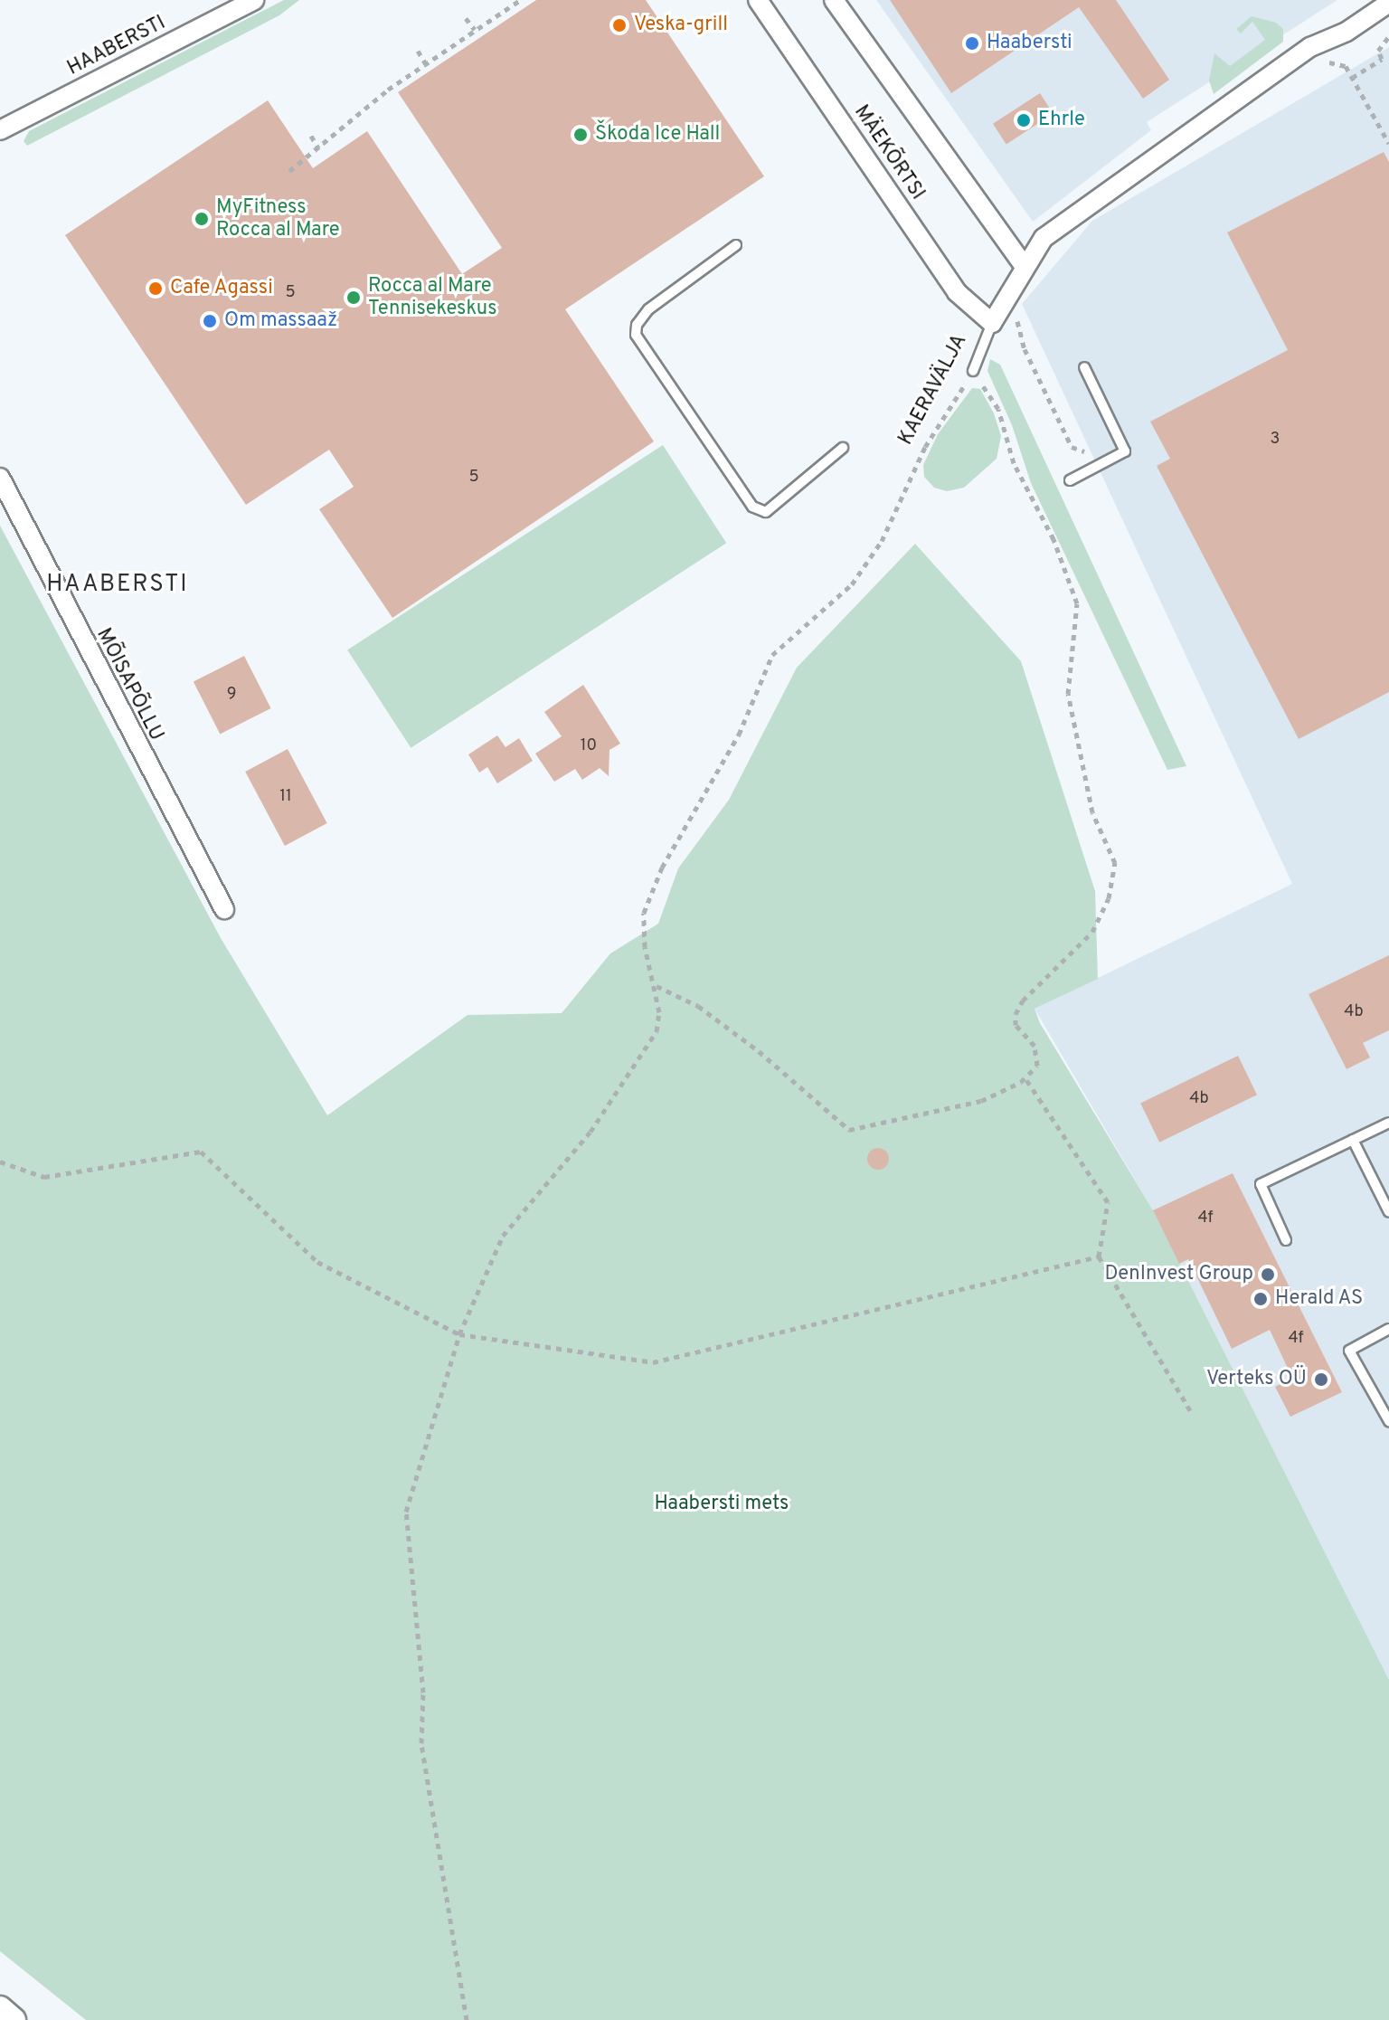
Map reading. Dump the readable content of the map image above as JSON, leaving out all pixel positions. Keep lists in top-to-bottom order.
{
  "streets": {
    "street": [
      "HAABERSTI",
      "MÄEKÕRTSI",
      "KAERAVÄLJA",
      "MÕISAPÕLLU"
    ]
  },
  "crossings": [
    ["MÄEKÕRTSI", "KAERAVÄLJA"]
  ],
  "districts": ["HAABERSTI"],
  "parks": ["Haabersti mets"],
  "places": [
    "Veska-grill",
    "Haabersti",
    "Ehrle",
    "Škoda Ice Hall",
    "MyFitness Rocca al Mare",
    "Cafe Agassi",
    "Rocca al Mare Tennisekeskus",
    "Om massaaž",
    "DenInvest Group",
    "Herald AS",
    "Verteks OÜ"
  ],
  "house_numbers": [
    "5",
    "3",
    "5",
    "9",
    "10",
    "11",
    "4b",
    "4b",
    "4f",
    "4f"
  ]
}
